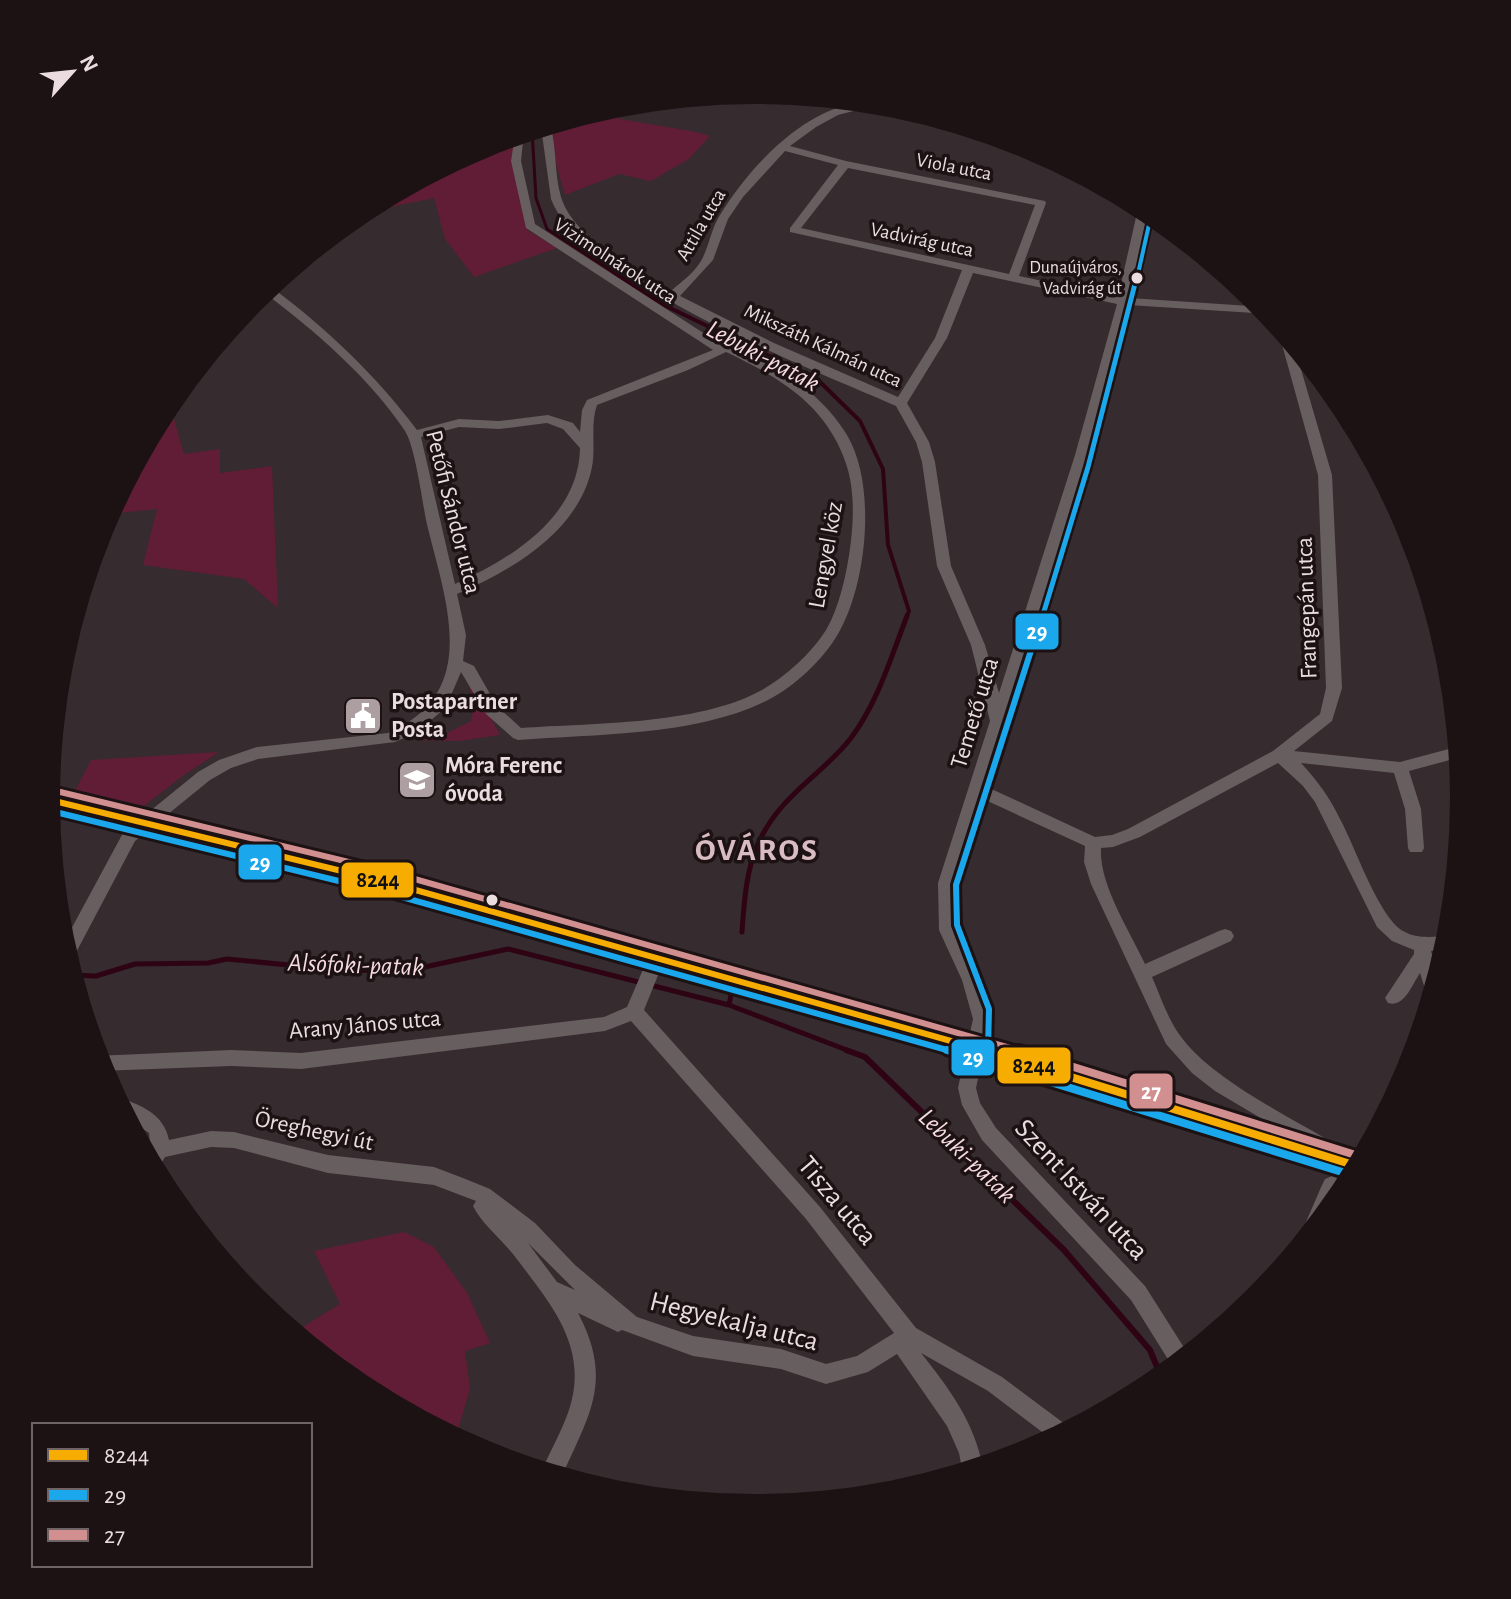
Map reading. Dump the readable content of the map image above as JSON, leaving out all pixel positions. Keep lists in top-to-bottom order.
{
  "streets": {
    "street": [
      "Viola utca",
      "Attila utca",
      "Vadvirág utca",
      "Vizimolnárok utca",
      "Mikszáth Kálmán utca",
      "Petőfi Sándor utca",
      "Lengyel köz",
      "Frangepán utca",
      "Temető utca",
      "Arany János utca",
      "Öreghegyi út",
      "Szent István utca",
      "Tisza utca",
      "Hegyekalja utca"
    ]
  },
  "crossings": [
    ["Viola utca", "Attila utca"],
    ["Viola utca", "Vadvirág utca"],
    ["Attila utca", "Mikszáth Kálmán utca"],
    ["Vadvirág utca", "Temető utca"],
    ["Vizimolnárok utca", "Lengyel köz"],
    ["Mikszáth Kálmán utca", "Temető utca"],
    ["Petőfi Sándor utca", "Lengyel köz"],
    ["Temető utca", "Szent István utca"],
    ["Arany János utca", "Tisza utca"],
    ["Öreghegyi út", "Hegyekalja utca"],
    ["Tisza utca", "Hegyekalja utca"]
  ],
  "districts": ["ÓVÁROS"],
  "water": ["Lebuki-patak", "Alsófoki-patak"],
  "places": {
    "other": ["Dunaújváros, Vadvirág út"],
    "public building": ["Postapartner Posta"],
    "school or university": ["Móra Ferenc óvoda"]
  },
  "lines": ["transit line 29", "transit line 27", "transit line 8244"],
  "legend": ["8244", "29", "27"],
  "north": "top right"
}
